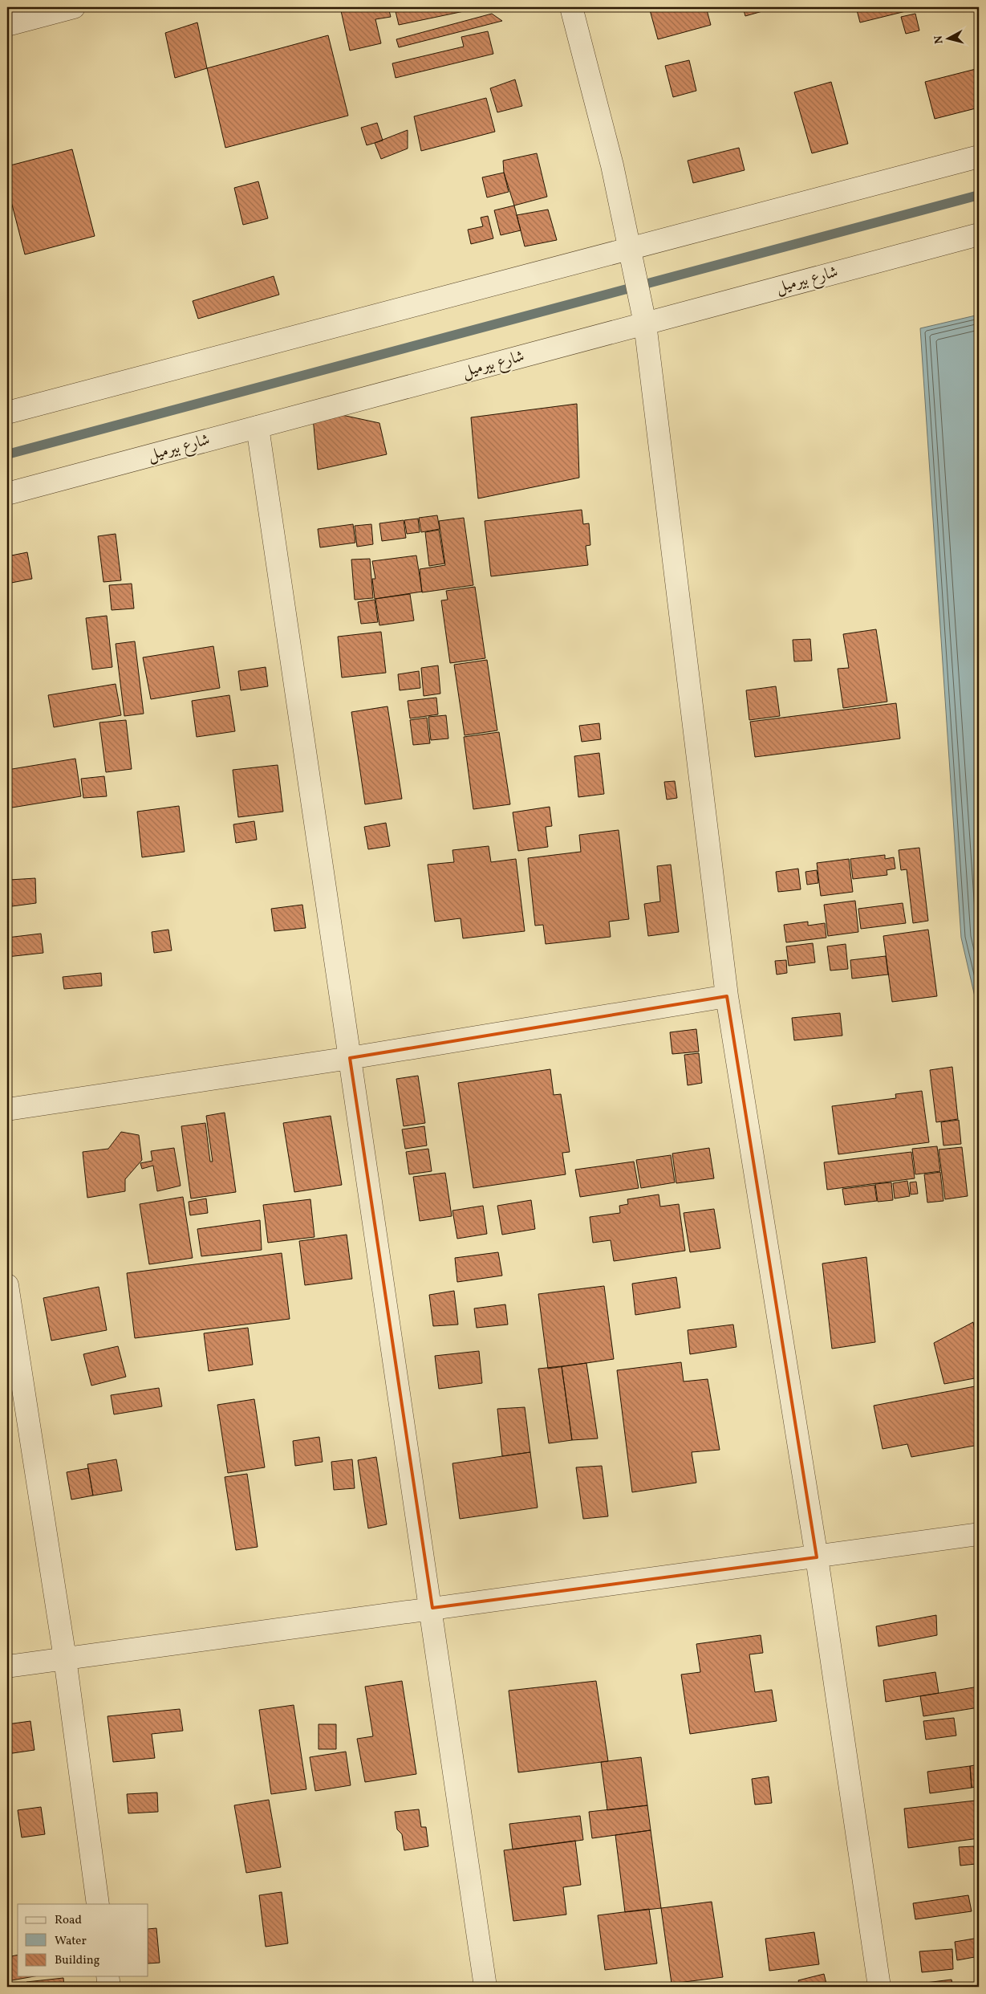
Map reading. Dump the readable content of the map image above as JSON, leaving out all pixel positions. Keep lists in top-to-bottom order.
{
  "streets": {
    "street": ["شارع بيرميل"]
  },
  "legend": ["Road", "Water", "Building"],
  "north": "left"
}
